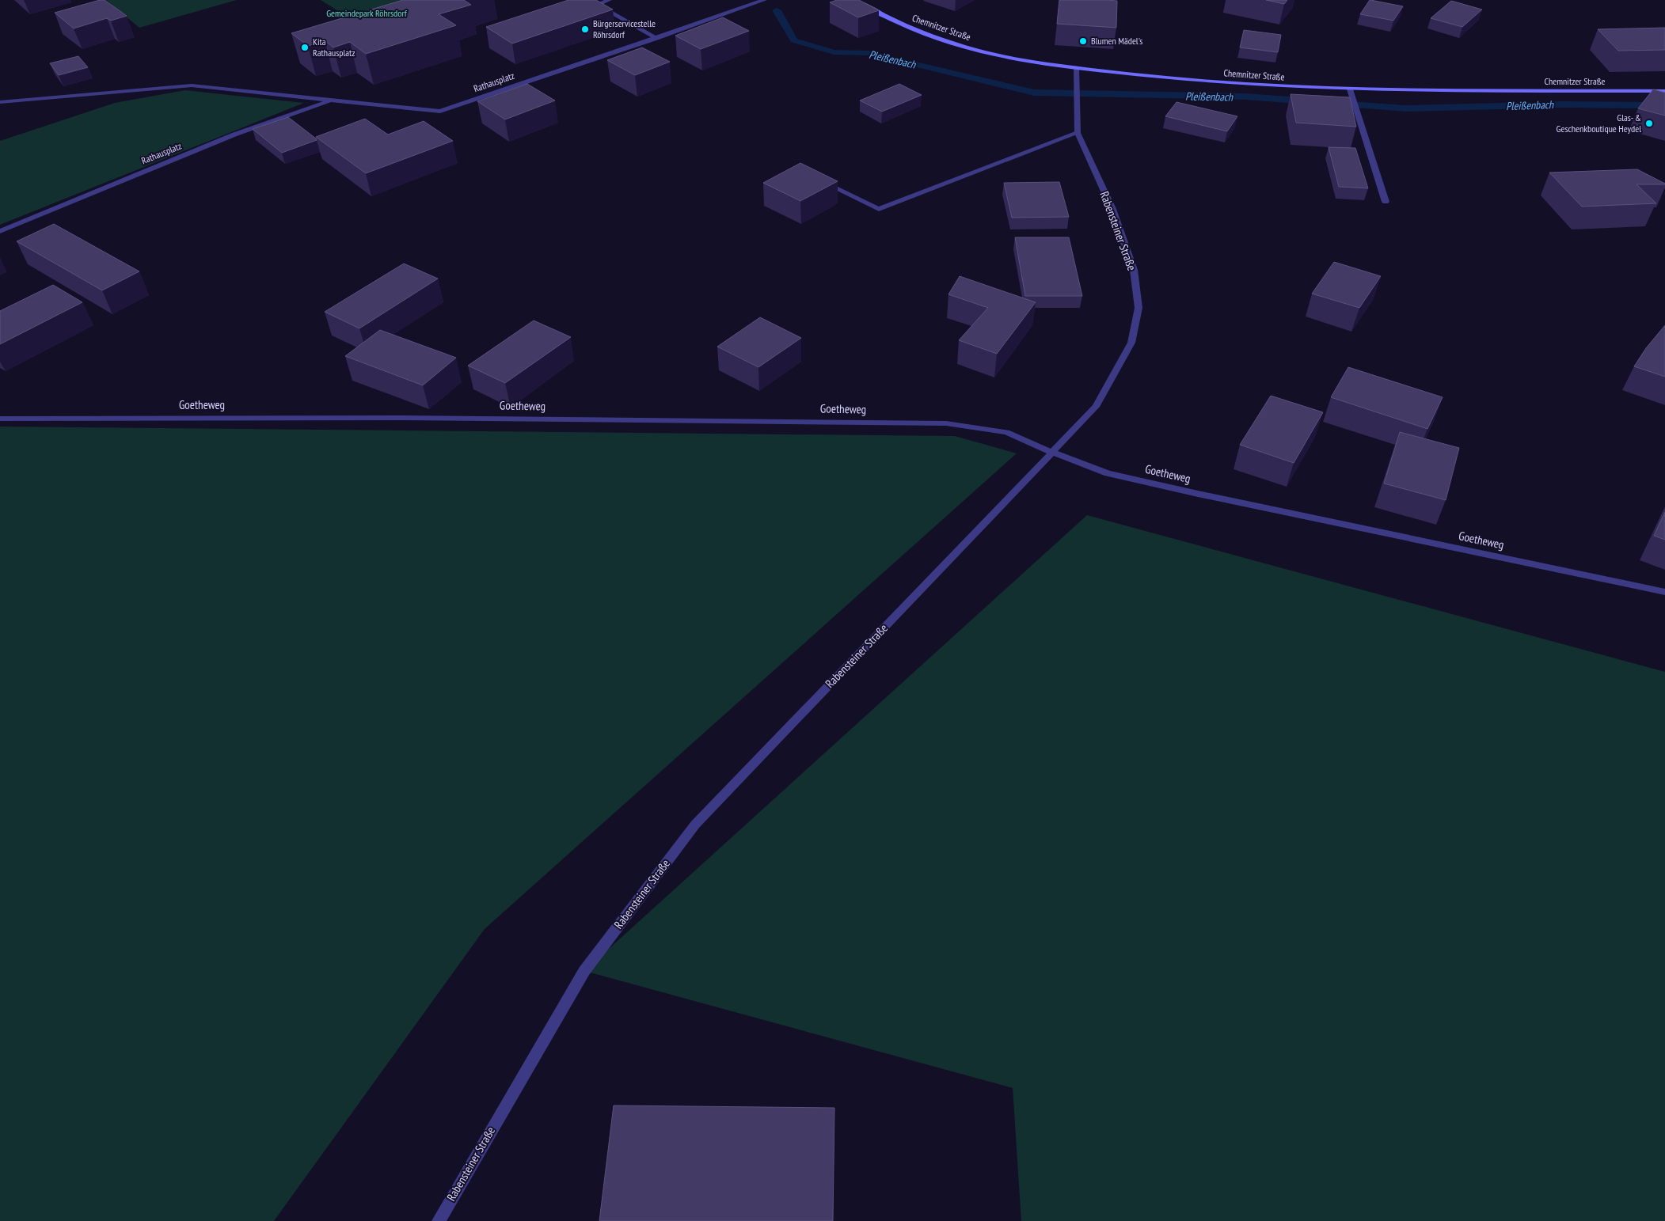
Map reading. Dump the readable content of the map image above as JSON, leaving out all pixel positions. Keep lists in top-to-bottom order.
{
  "streets": {
    "street": [
      "Chemnitzer Straße",
      "Rathausplatz",
      "Rabensteiner Straße",
      "Goetheweg"
    ]
  },
  "crossings": [
    ["Chemnitzer Straße", "Rabensteiner Straße"],
    ["Rabensteiner Straße", "Goetheweg"]
  ],
  "water": ["Pleißenbach"],
  "parks": ["Gemeindepark Röhrsdorf"],
  "places": [
    "Bürgerservicestelle Röhrsdorf",
    "Blumen Mädel's",
    "Kita Rathausplatz",
    "Glas- & Geschenkboutique Heydel"
  ]
}
